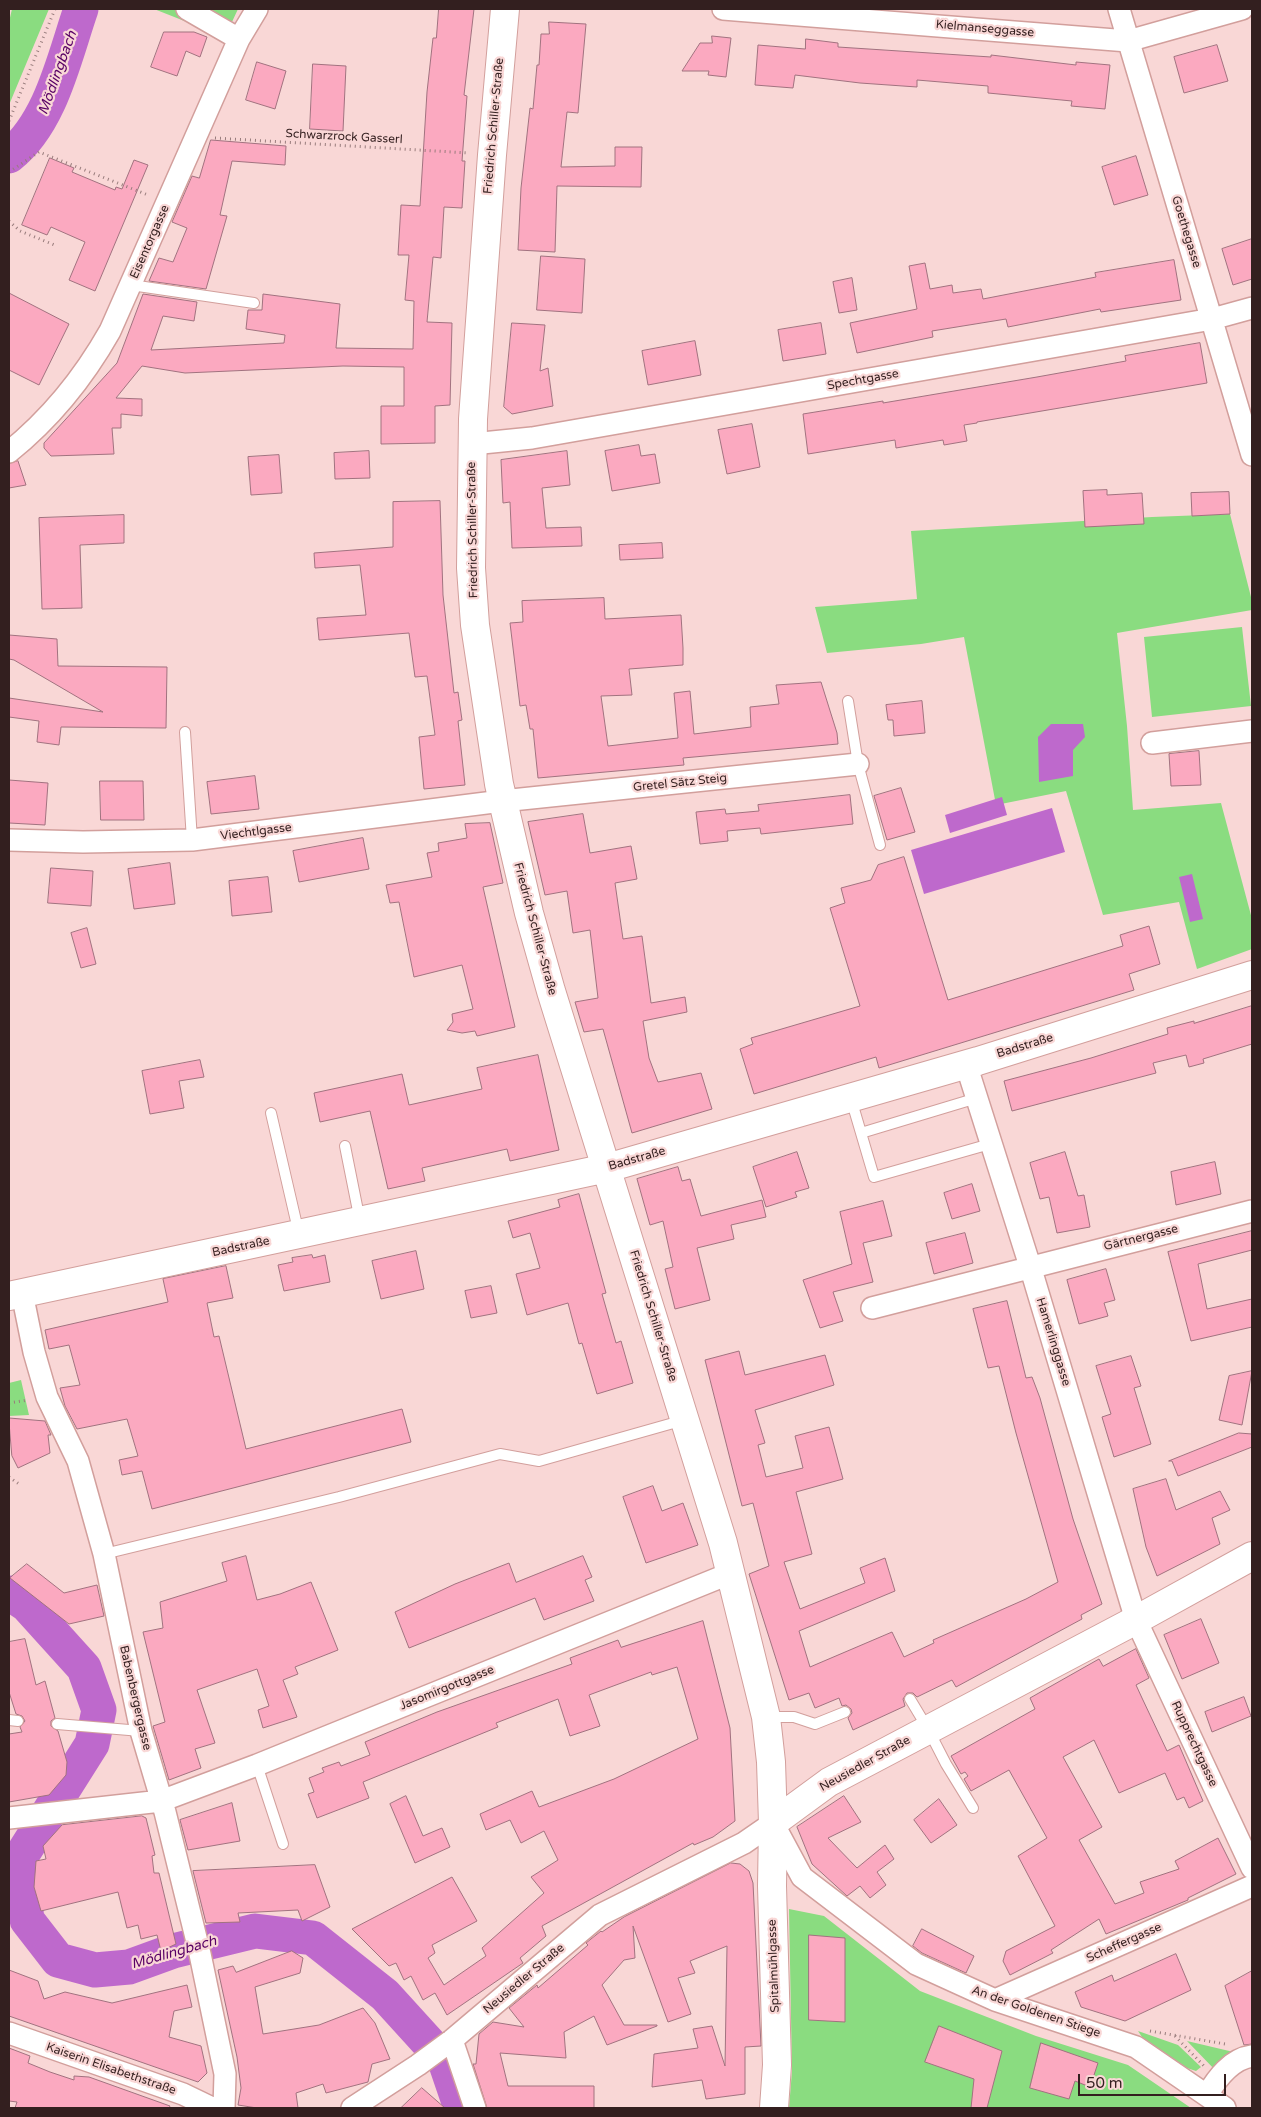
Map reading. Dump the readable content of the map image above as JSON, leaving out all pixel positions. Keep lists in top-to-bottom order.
{
  "streets": {
    "main road": [
      "Friedrich Schiller-Straße",
      "Badstraße",
      "Neusiedler Straße",
      "Spitalmühlgasse"
    ],
    "street": [
      "Kielmanseggasse",
      "Goethegasse",
      "Eisentorgasse",
      "Spechtgasse",
      "Gretel Sätz Steig",
      "Viechtlgasse",
      "Gärtnergasse",
      "Hamerlinggasse",
      "Jasomirgottgasse",
      "Babenbergergasse",
      "Rupprechtgasse",
      "Scheffergasse",
      "An der Goldenen Stiege",
      "Kaiserin Elisabethstraße"
    ],
    "path": ["Schwarzrock Gasserl"]
  },
  "crossings": [
    ["Kielmanseggasse", "Goethegasse"],
    ["Friedrich Schiller-Straße", "Schwarzrock Gasserl"],
    ["Friedrich Schiller-Straße", "Spechtgasse"],
    ["Friedrich Schiller-Straße", "Gretel Sätz Steig"],
    ["Friedrich Schiller-Straße", "Viechtlgasse"],
    ["Friedrich Schiller-Straße", "Badstraße"],
    ["Friedrich Schiller-Straße", "Jasomirgottgasse"],
    ["Friedrich Schiller-Straße", "Neusiedler Straße"],
    ["Friedrich Schiller-Straße", "Spitalmühlgasse"],
    ["Friedrich Schiller-Straße", "An der Goldenen Stiege"],
    ["Schwarzrock Gasserl", "Eisentorgasse"],
    ["Goethegasse", "Spechtgasse"],
    ["Gretel Sätz Steig", "Viechtlgasse"],
    ["Badstraße", "Hamerlinggasse"],
    ["Badstraße", "Babenbergergasse"],
    ["Gärtnergasse", "Hamerlinggasse"],
    ["Hamerlinggasse", "Rupprechtgasse"],
    ["Hamerlinggasse", "Neusiedler Straße"],
    ["Jasomirgottgasse", "Babenbergergasse"],
    ["Rupprechtgasse", "Neusiedler Straße"],
    ["Neusiedler Straße", "Spitalmühlgasse"],
    ["Neusiedler Straße", "An der Goldenen Stiege"],
    ["Scheffergasse", "An der Goldenen Stiege"],
    ["Spitalmühlgasse", "An der Goldenen Stiege"]
  ],
  "water": ["Mödlingbach"],
  "scale_bar": "50 m"
}
